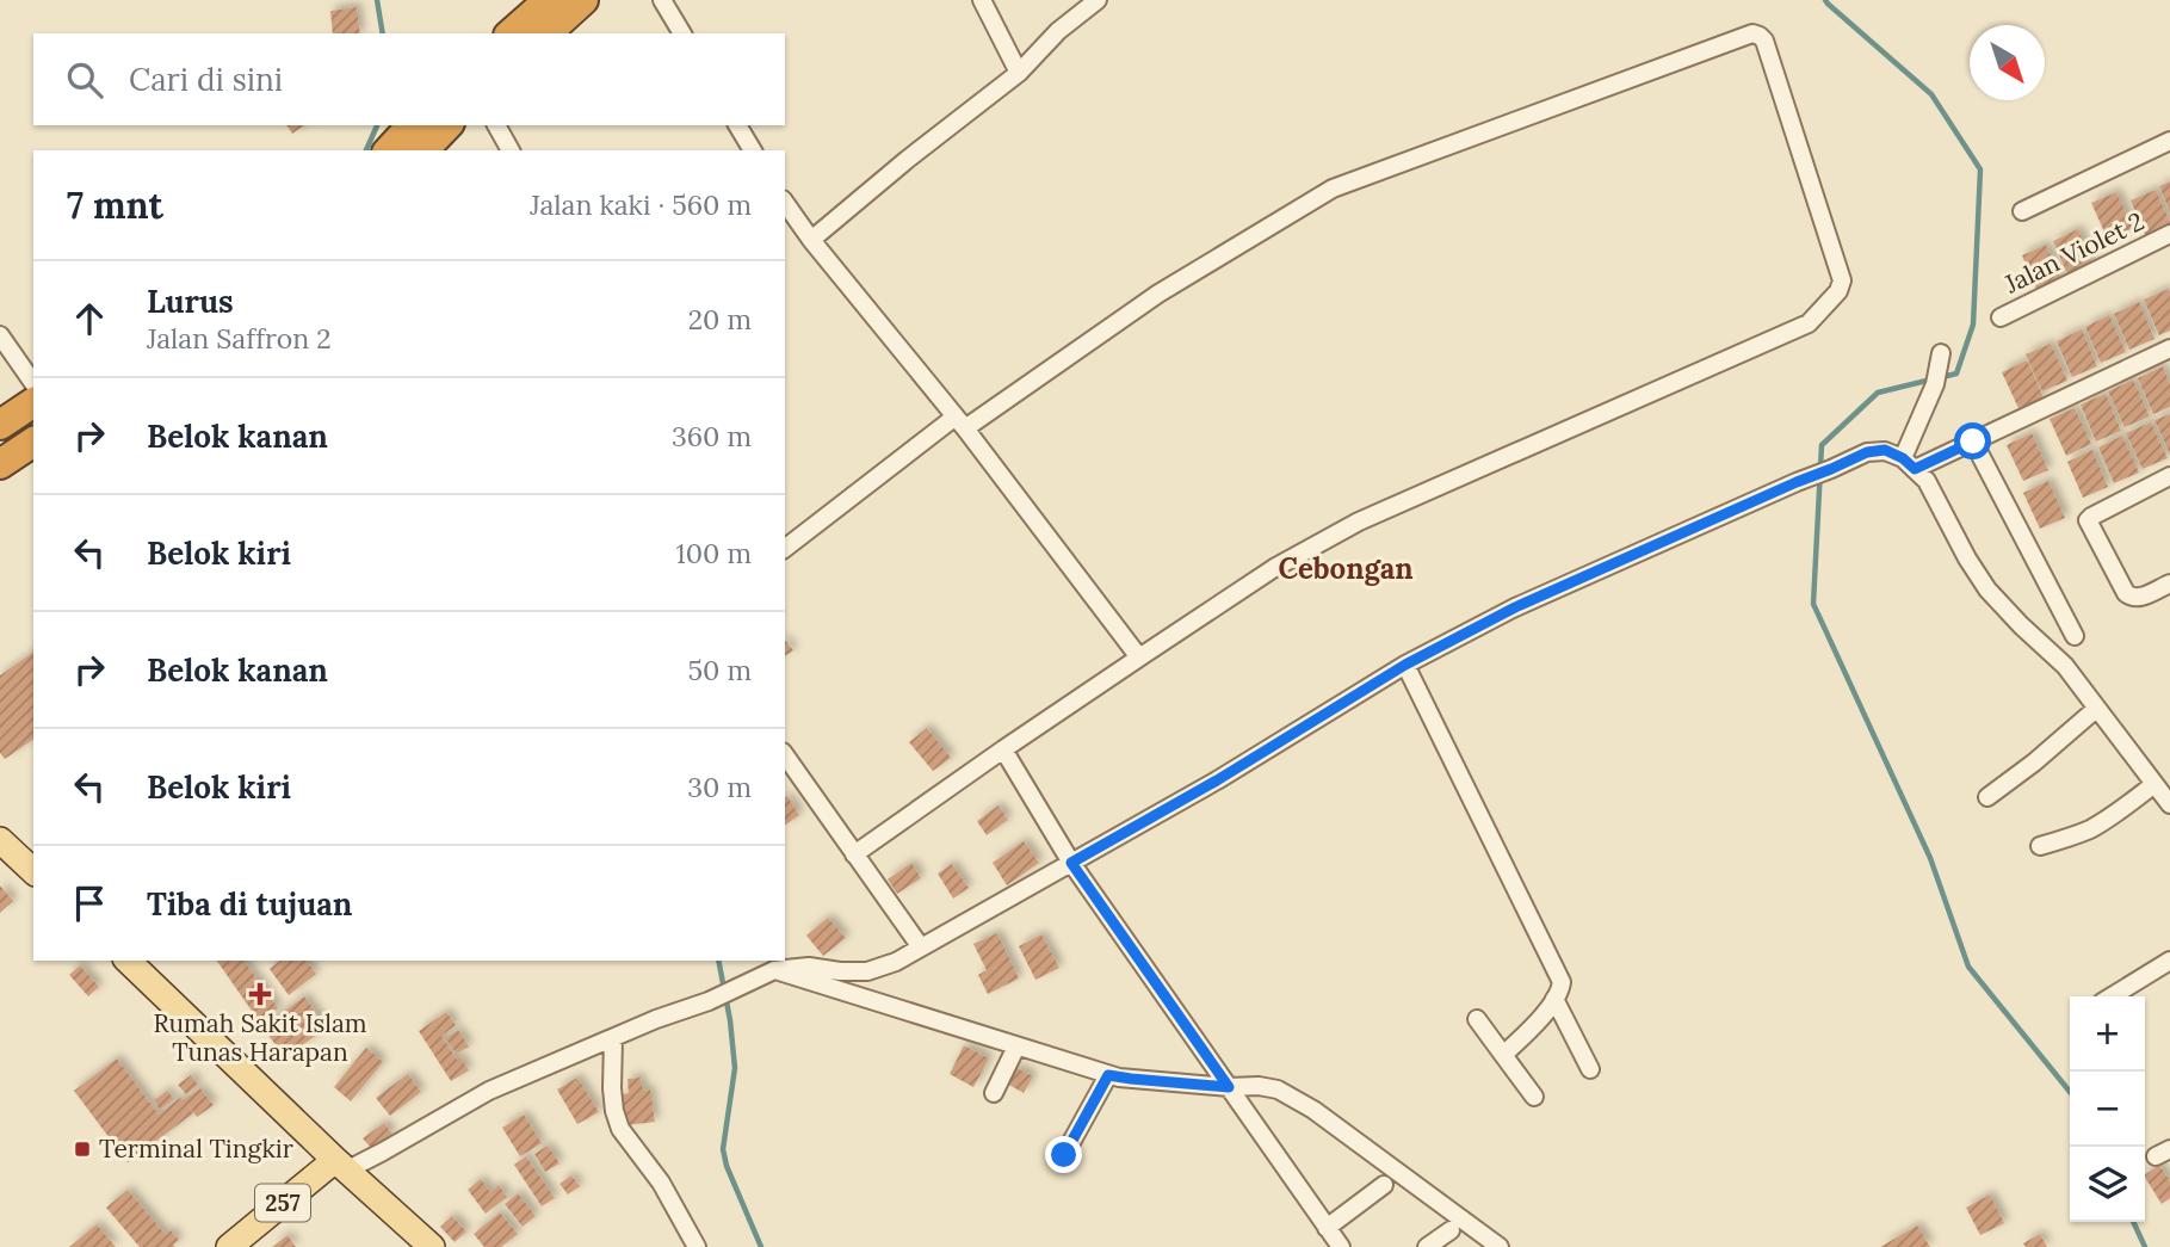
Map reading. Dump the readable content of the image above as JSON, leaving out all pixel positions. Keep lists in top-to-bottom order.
{
  "streets": {
    "main road": ["257"],
    "street": ["Jalan Violet 2"]
  },
  "districts": ["Cebongan"],
  "places": {
    "health": ["Rumah Sakit Islam Tunas Harapan"],
    "transit": ["Terminal Tingkir"]
  },
  "north": "bottom right",
  "page": {
    "search": "Cari di sini",
    "heading": ["7 mnt", "Jalan kaki · 560 m"],
    "list": [
      ["Lurus", "Jalan Saffron 2", "20 m"],
      ["Belok kanan", "360 m"],
      ["Belok kiri", "100 m"],
      ["Belok kanan", "50 m"],
      ["Belok kiri", "30 m"],
      "Tiba di tujuan"
    ],
    "map_buttons": ["+", "−"]
  }
}
